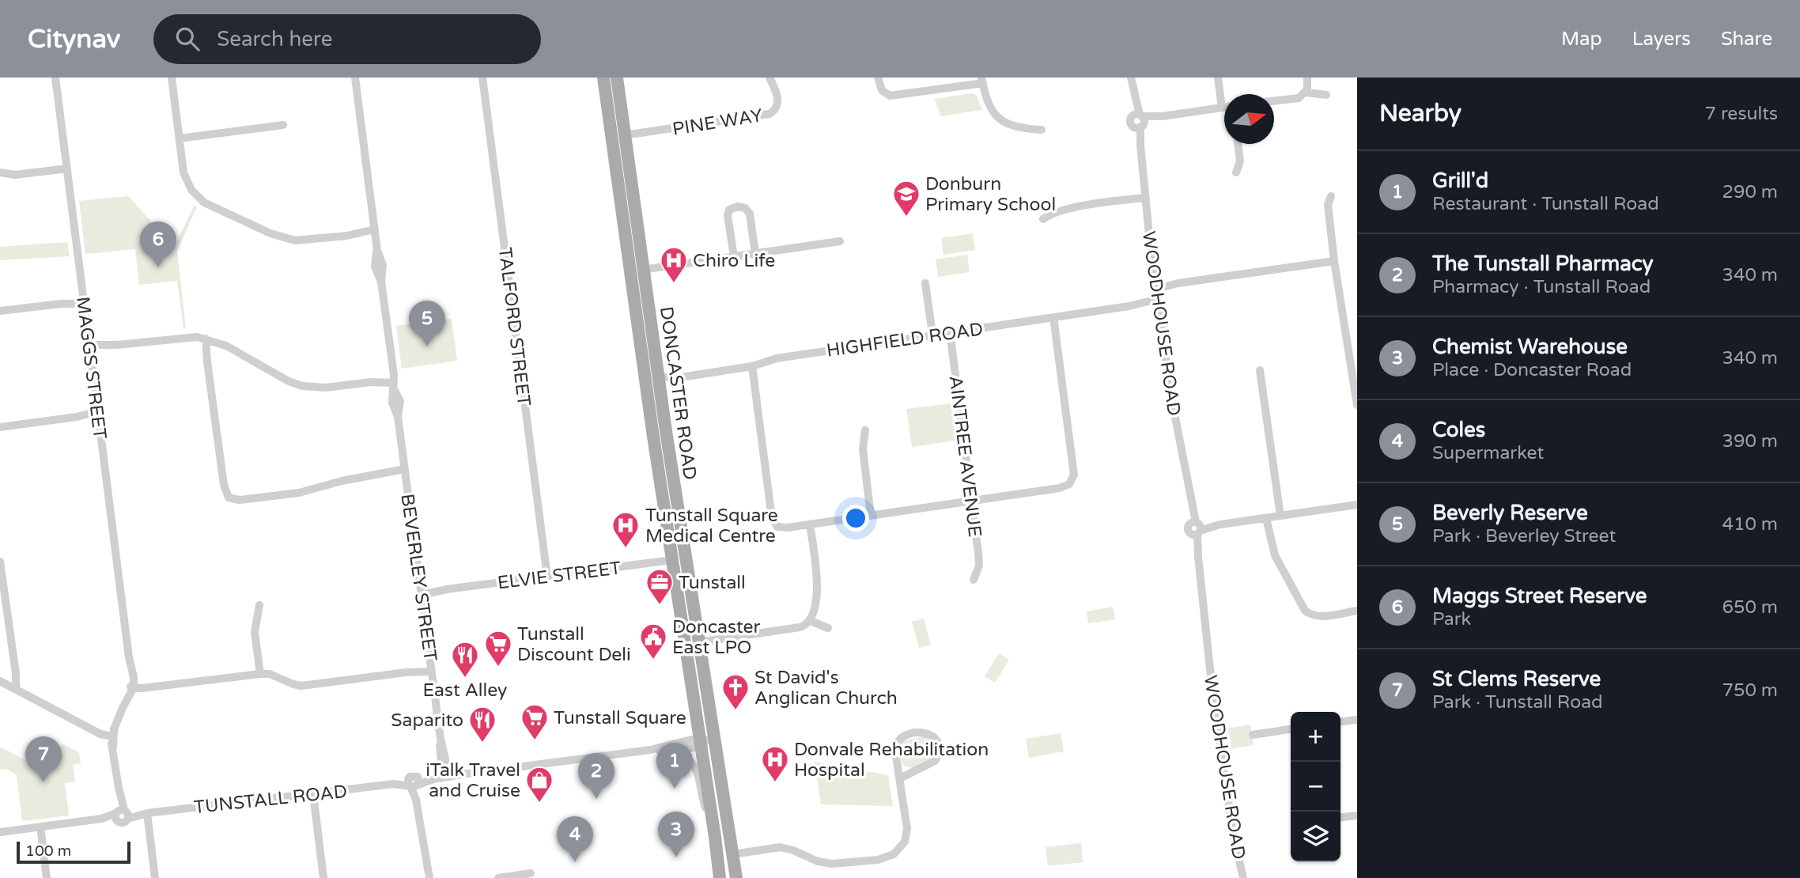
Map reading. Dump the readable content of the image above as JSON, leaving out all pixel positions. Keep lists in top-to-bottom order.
{
  "streets": {
    "main road": ["DONCASTER ROAD"],
    "street": [
      "PINE WAY",
      "WOODHOUSE ROAD",
      "TALFORD STREET",
      "HIGHFIELD ROAD",
      "MAGGS STREET",
      "AINTREE AVENUE",
      "ELVIE STREET",
      "BEVERLEY STREET",
      "TUNSTALL ROAD"
    ]
  },
  "crossings": [
    ["PINE WAY", "DONCASTER ROAD"],
    ["WOODHOUSE ROAD", "HIGHFIELD ROAD"],
    ["TALFORD STREET", "ELVIE STREET"],
    ["HIGHFIELD ROAD", "DONCASTER ROAD"],
    ["HIGHFIELD ROAD", "AINTREE AVENUE"],
    ["DONCASTER ROAD", "ELVIE STREET"],
    ["DONCASTER ROAD", "TUNSTALL ROAD"],
    ["ELVIE STREET", "BEVERLEY STREET"],
    ["BEVERLEY STREET", "TUNSTALL ROAD"]
  ],
  "places": {
    "school or university": ["Donburn Primary School"],
    "hospital": ["Chiro Life", "Tunstall Square Medical Centre", "Donvale Rehabilitation Hospital"],
    "office": ["Tunstall"],
    "public building": ["Doncaster East LPO"],
    "supermarket": ["Tunstall Discount Deli", "Tunstall Square"],
    "restaurant": ["East Alley", "Saparito"],
    "church": ["St David's Anglican Church"],
    "shop": ["iTalk Travel and Cruise"]
  },
  "scale_bar": "100 m",
  "north": "right",
  "page": {
    "header": "Citynav",
    "search": "Search here",
    "nav": ["Map", "Layers", "Share"],
    "heading": ["Nearby", "7 results"],
    "list": [
      {
        "mark": "1",
        "name": "Grill'd",
        "note": "Restaurant · Tunstall Road",
        "value": "290 m"
      },
      {
        "mark": "2",
        "name": "The Tunstall Pharmacy",
        "note": "Pharmacy · Tunstall Road",
        "value": "340 m"
      },
      {
        "mark": "3",
        "name": "Chemist Warehouse",
        "note": "Place · Doncaster Road",
        "value": "340 m"
      },
      {
        "mark": "4",
        "name": "Coles",
        "note": "Supermarket",
        "value": "390 m"
      },
      {
        "mark": "5",
        "name": "Beverly Reserve",
        "note": "Park · Beverley Street",
        "value": "410 m"
      },
      {
        "mark": "6",
        "name": "Maggs Street Reserve",
        "note": "Park",
        "value": "650 m"
      },
      {
        "mark": "7",
        "name": "St Clems Reserve",
        "note": "Park · Tunstall Road",
        "value": "750 m"
      }
    ],
    "pins": [
      "6",
      "5",
      "7",
      "1",
      "2",
      "3",
      "4"
    ],
    "map_buttons": ["+", "−"],
    "scale": "100 m"
  }
}
